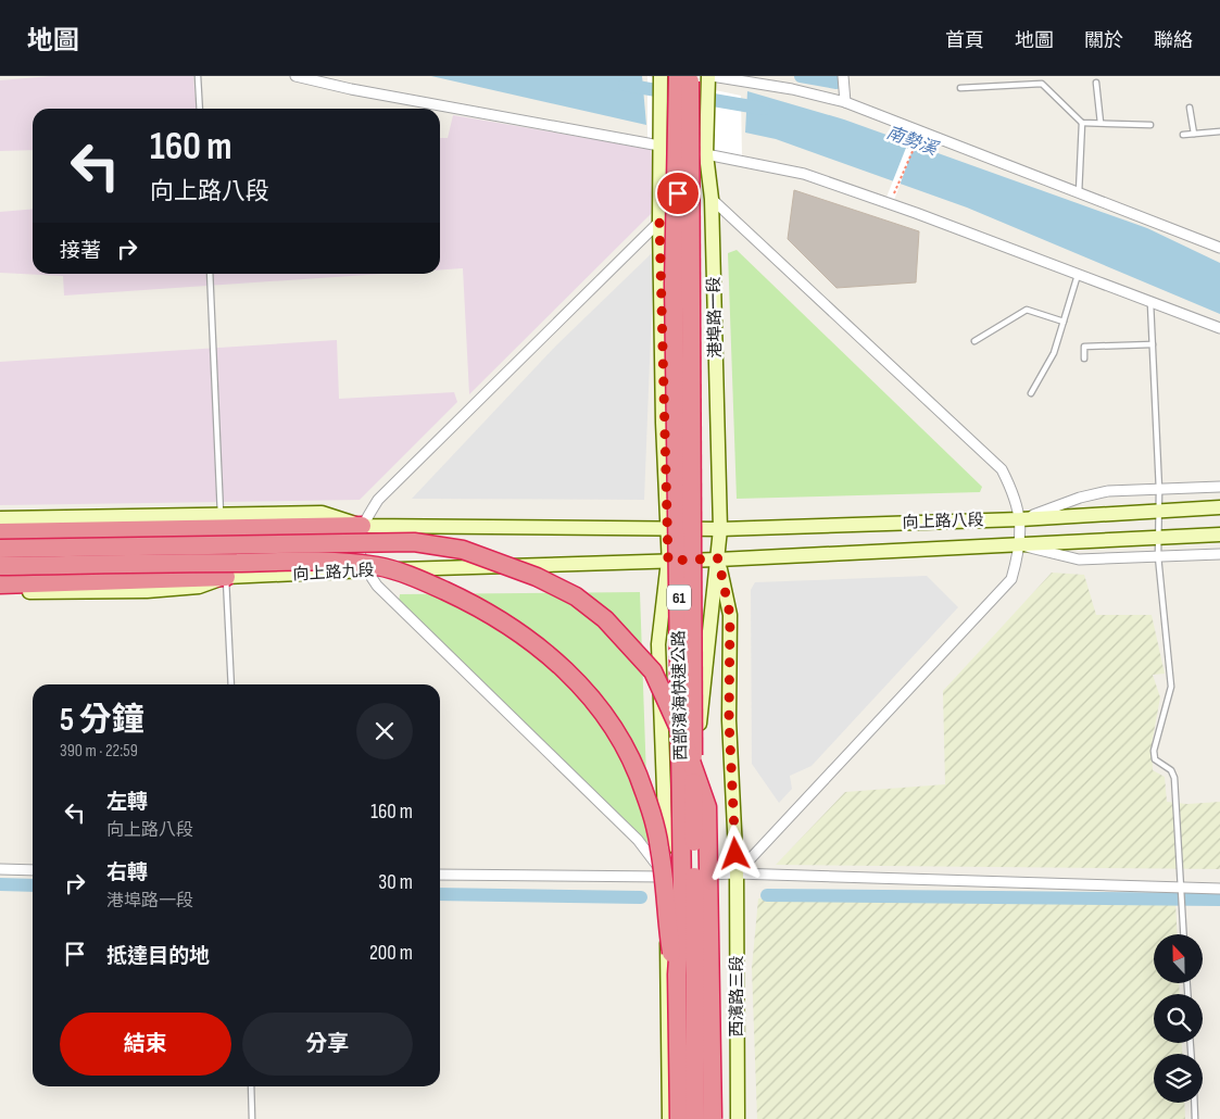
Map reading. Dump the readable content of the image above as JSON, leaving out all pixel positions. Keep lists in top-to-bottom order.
{
  "streets": {
    "highway": ["61", "西部濱海快速公路"],
    "street": [
      "港埠路一段",
      "向上路八段",
      "向上路九段",
      "西濱路三段"
    ]
  },
  "crossings": [
    ["港埠路一段", "向上路八段"],
    ["港埠路一段", "向上路九段"],
    ["港埠路一段", "西濱路三段"],
    ["向上路八段", "向上路九段"]
  ],
  "water": ["南勢溪"],
  "north": "top",
  "page": {
    "header": "地圖",
    "nav": [
      "首頁",
      "地圖",
      "關於",
      "聯絡"
    ],
    "turn": ["160 m", "向上路八段"],
    "then": "接著",
    "heading": ["5 分鐘", "390 m · 22:59"],
    "list": [
      {
        "name": "左轉",
        "note": "向上路八段",
        "value": "160 m"
      },
      {
        "name": "右轉",
        "note": "港埠路一段",
        "value": "30 m"
      },
      {
        "name": "抵達目的地",
        "value": "200 m"
      }
    ],
    "buttons": ["結束", "分享"]
  }
}
